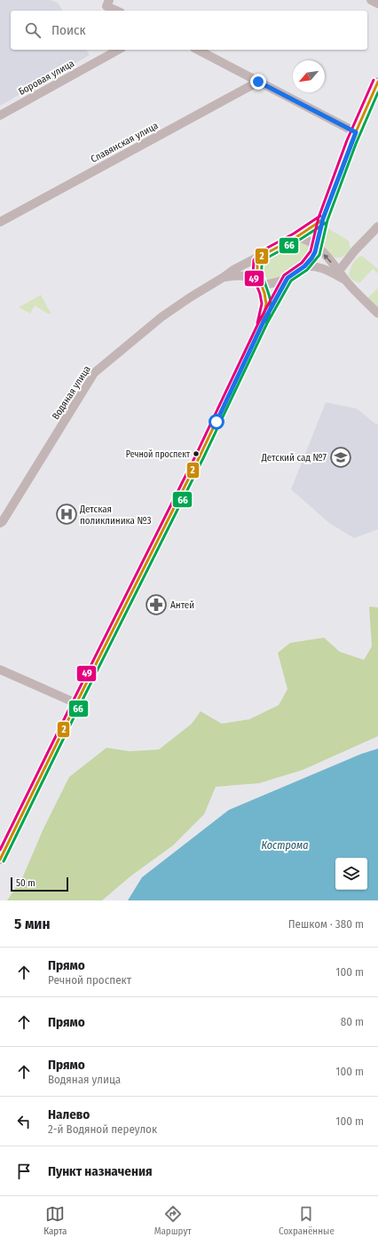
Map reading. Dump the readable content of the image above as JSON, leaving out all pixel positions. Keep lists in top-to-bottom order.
{
  "streets": {
    "street": ["Боровая улица", "Славянская улица", "Водяная улица"]
  },
  "water": ["Кострома"],
  "places": {
    "other": ["Речной проспект"],
    "school or university": ["Детский сад №7"],
    "hospital": ["Детская поликлиника №3"],
    "pharmacy": ["Антей"]
  },
  "lines": ["transit line 49", "transit line 2", "transit line 66"],
  "scale_bar": "50 m",
  "north": "bottom left",
  "page": {
    "search": "Поиск",
    "scale": "50 m",
    "heading": ["5 мин", "Пешком · 380 m"],
    "list": [
      ["Прямо", "Речной проспект", "100 m"],
      ["Прямо", "80 m"],
      ["Прямо", "Водяная улица", "100 m"],
      ["Налево", "2-й Водяной переулок", "100 m"],
      "Пункт назначения"
    ],
    "nav": ["Карта", "Маршрут", "Сохранённые"]
  }
}
